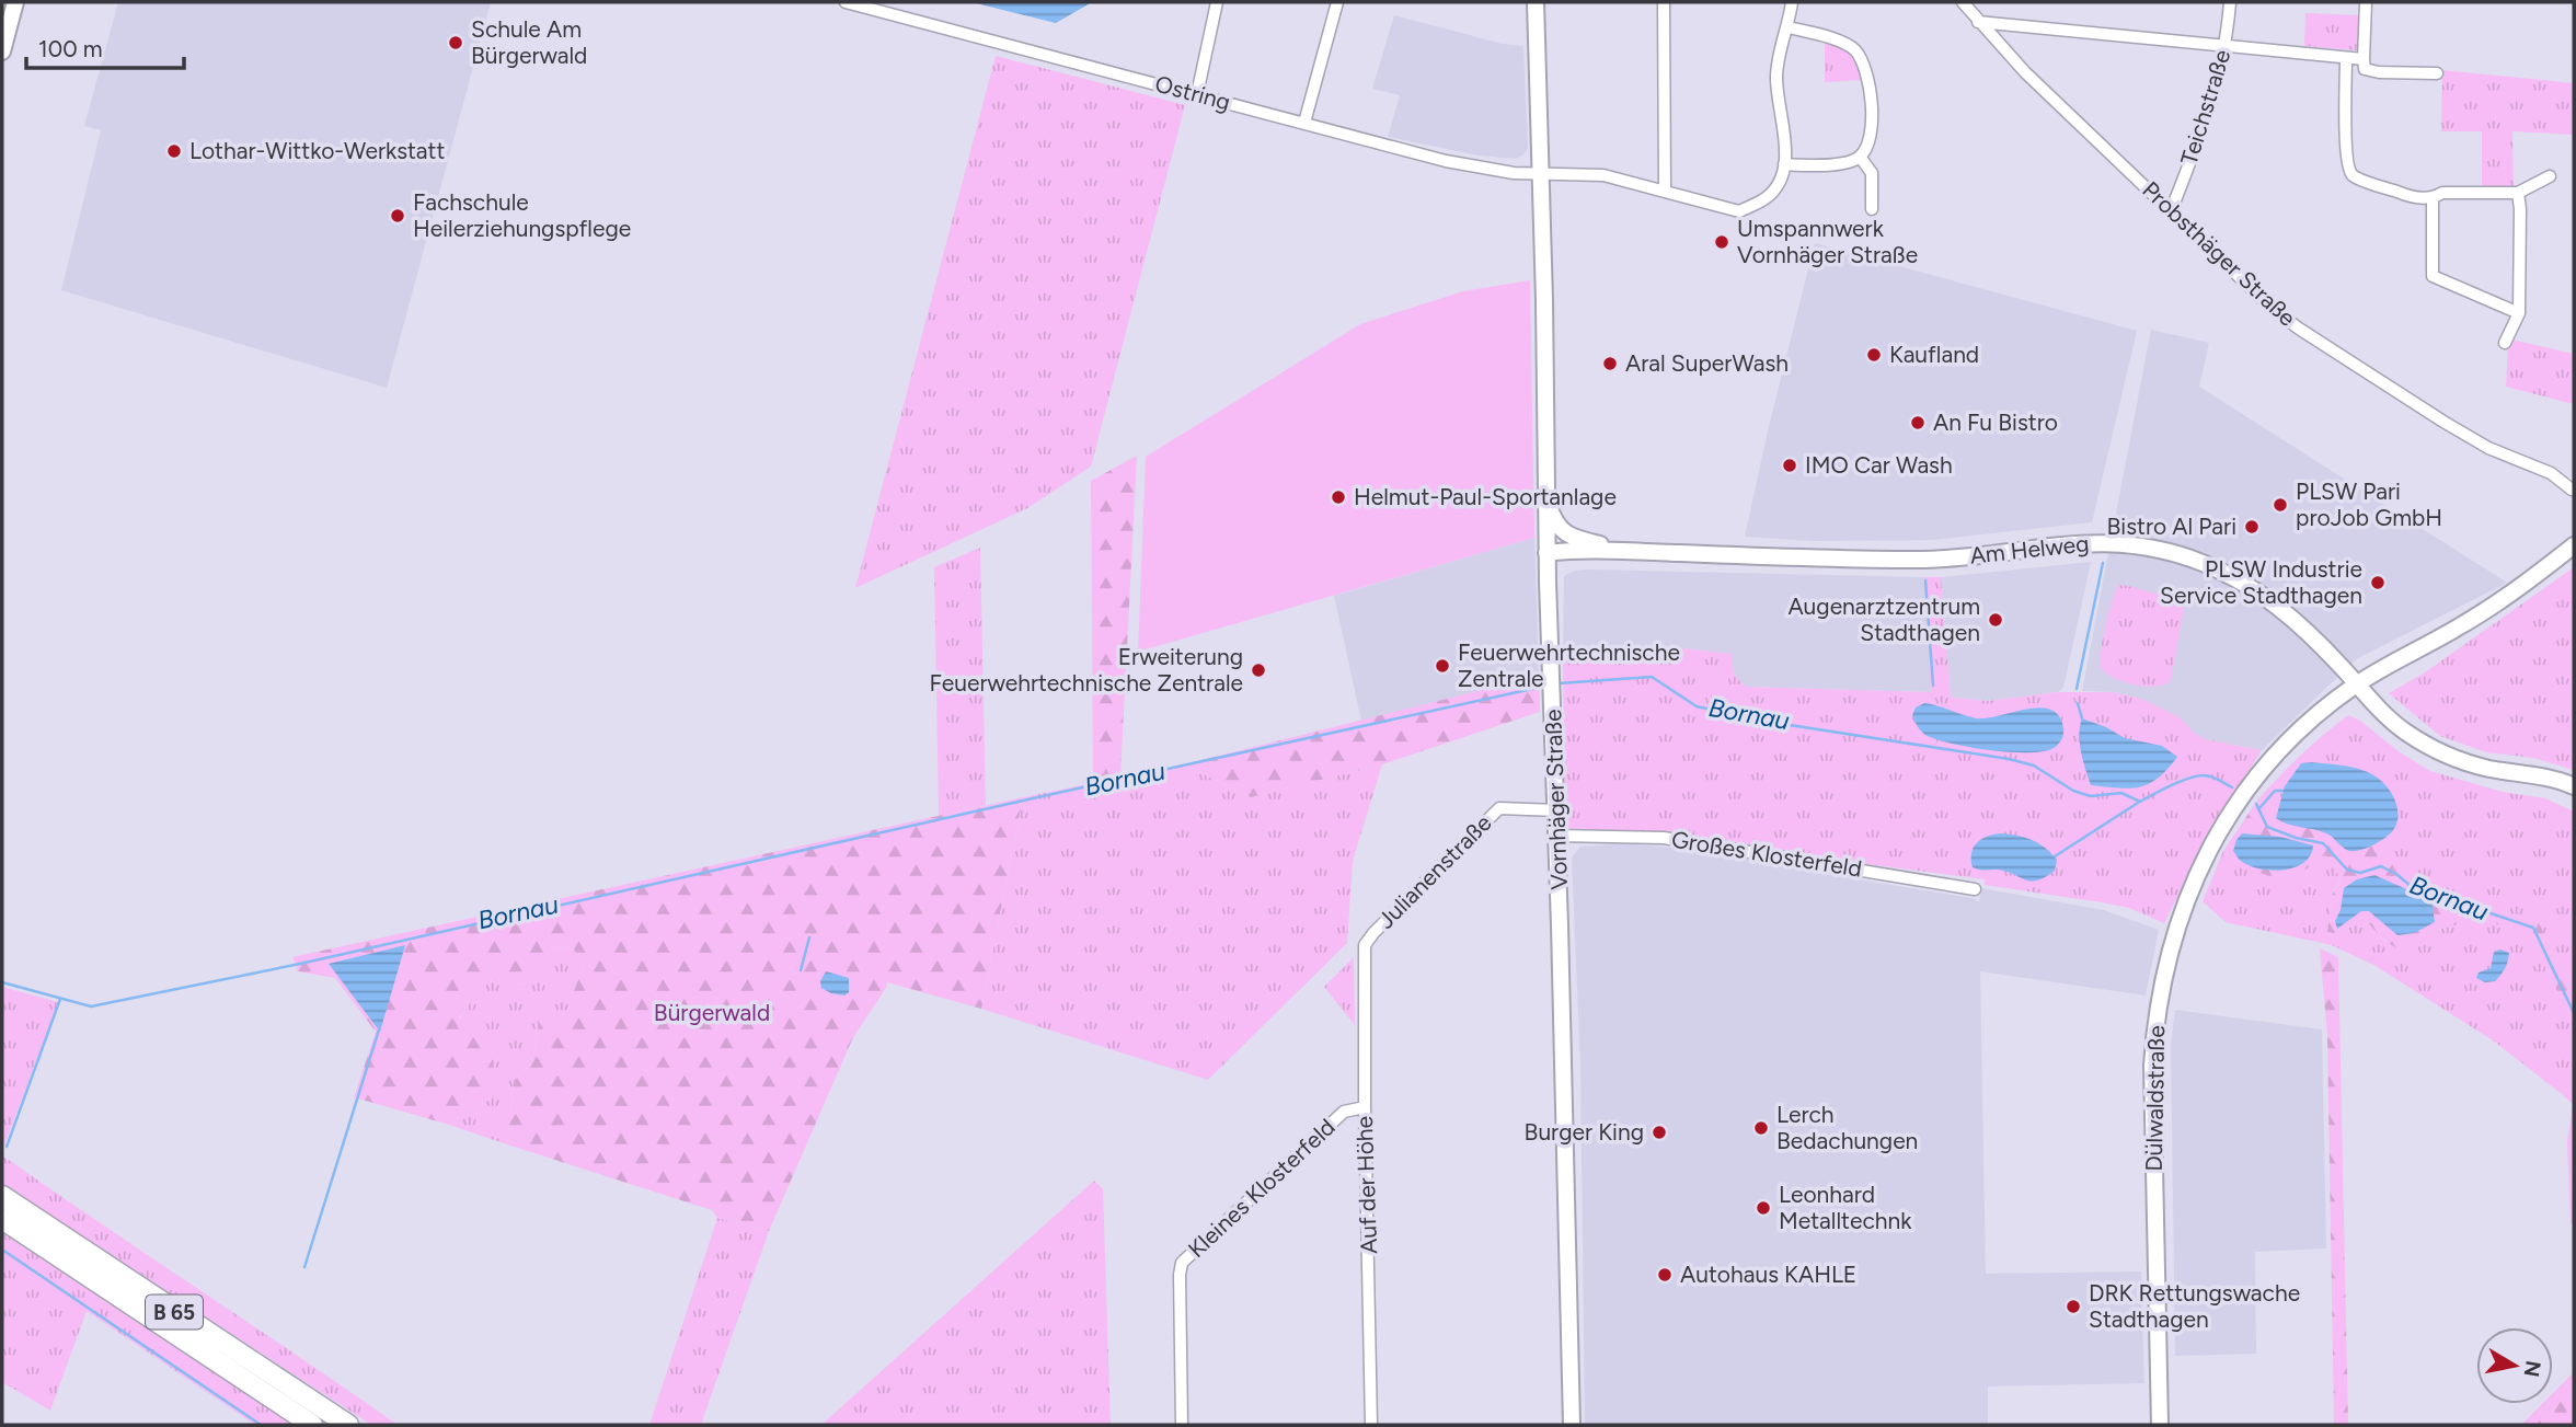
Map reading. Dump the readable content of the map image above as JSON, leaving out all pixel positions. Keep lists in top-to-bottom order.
{
  "streets": {
    "highway": ["B 65"],
    "main road": ["Am Helweg", "Vornhäger Straße", "Dülwaldstraße"],
    "street": [
      "Ostring",
      "Teichstraße",
      "Probsthäger Straße",
      "Großes Klosterfeld",
      "Julianenstraße",
      "Auf der Höhe",
      "Kleines Klosterfeld"
    ]
  },
  "crossings": [
    ["Ostring", "Vornhäger Straße"],
    ["Teichstraße", "Probsthäger Straße"],
    ["Am Helweg", "Vornhäger Straße"],
    ["Am Helweg", "Dülwaldstraße"],
    ["Vornhäger Straße", "Großes Klosterfeld"],
    ["Vornhäger Straße", "Julianenstraße"],
    ["Julianenstraße", "Auf der Höhe"],
    ["Auf der Höhe", "Kleines Klosterfeld"]
  ],
  "water": ["Bornau"],
  "parks": ["Bürgerwald"],
  "places": [
    "Schule Am Bürgerwald",
    "Lothar-Wittko-Werkstatt",
    "Fachschule Heilerziehungspflege",
    "Umspannwerk Vornhäger Straße",
    "Kaufland",
    "Aral SuperWash",
    "An Fu Bistro",
    "IMO Car Wash",
    "Helmut-Paul-Sportanlage",
    "PLSW Pari proJob GmbH",
    "Bistro Al Pari",
    "PLSW Industrie Service Stadthagen",
    "Augenarztzentrum Stadthagen",
    "Feuerwehrtechnische Zentrale",
    "Erweiterung Feuerwehrtechnische Zentrale",
    "Lerch Bedachungen",
    "Burger King",
    "Leonhard Metalltechnk",
    "Autohaus KAHLE",
    "DRK Rettungswache Stadthagen"
  ],
  "scale_bar": "100 m",
  "north": "right"
}
